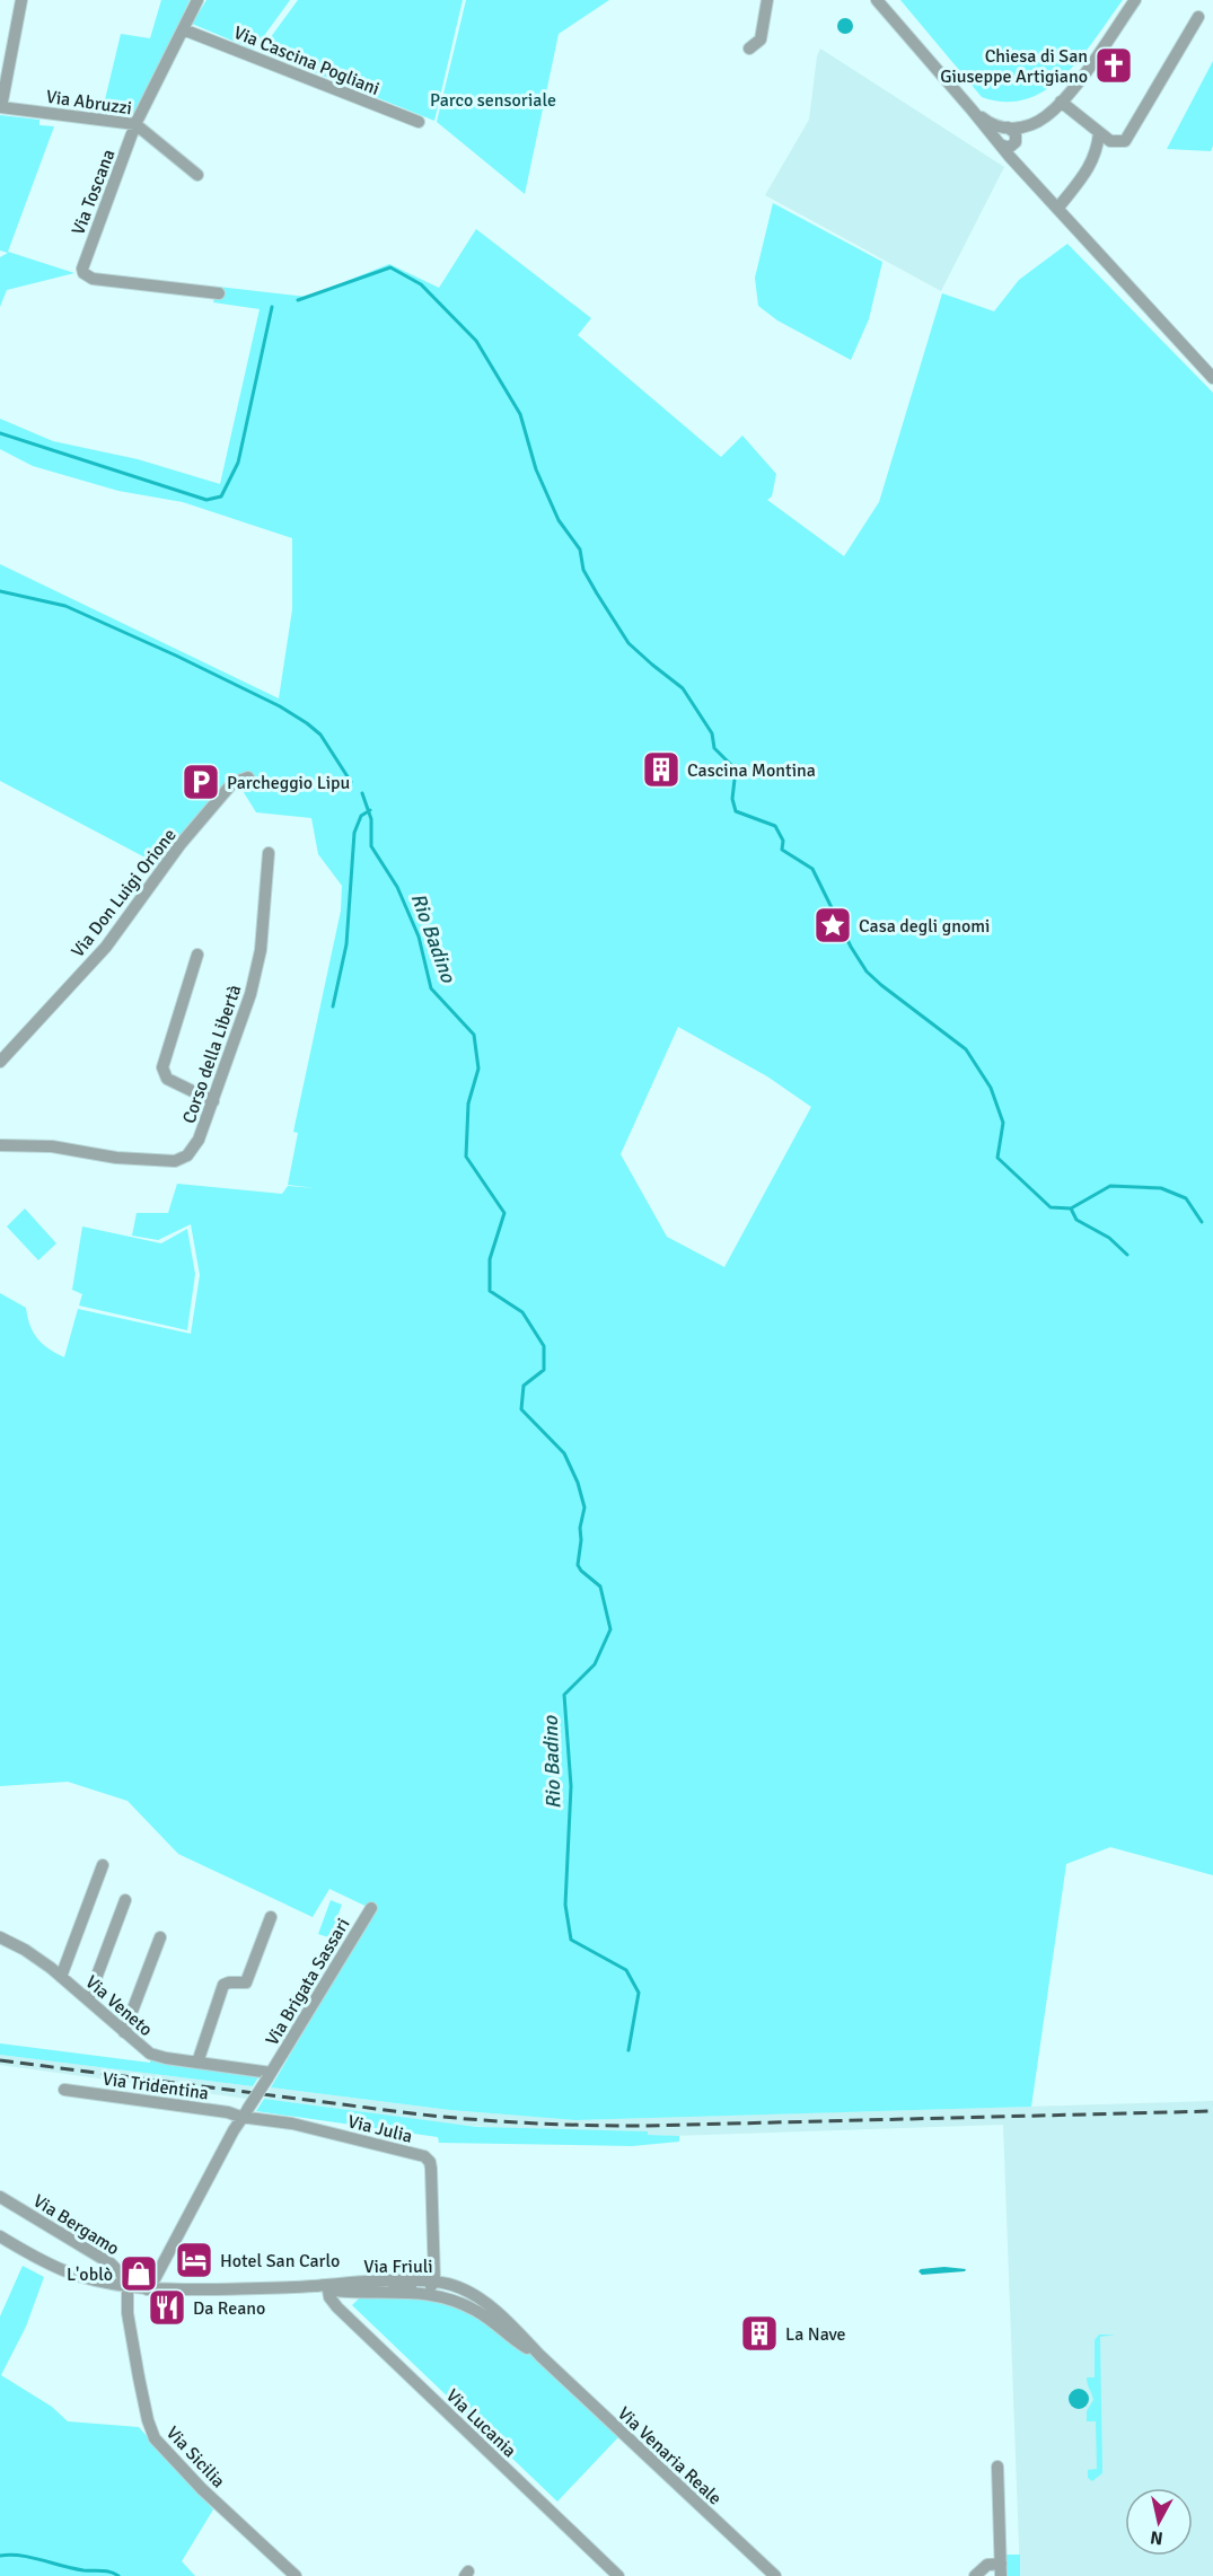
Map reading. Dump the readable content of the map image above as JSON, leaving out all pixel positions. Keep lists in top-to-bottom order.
{
  "streets": {
    "street": [
      "Via Cascina Pogliani",
      "Via Abruzzi",
      "Via Toscana",
      "Via Don Luigi Orione",
      "Corso della Libertà",
      "Via Brigata Sassari",
      "Via Veneto",
      "Via Tridentina",
      "Via Julia",
      "Via Bergamo",
      "Via Friuli",
      "Via Lucania",
      "Via Venaria Reale",
      "Via Sicilia"
    ]
  },
  "crossings": [
    ["Via Cascina Pogliani", "Via Toscana"],
    ["Via Abruzzi", "Via Toscana"],
    ["Via Brigata Sassari", "Via Veneto"],
    ["Via Tridentina", "Via Julia"],
    ["Via Julia", "Via Friuli"],
    ["Via Bergamo", "Via Friuli"],
    ["Via Bergamo", "Via Sicilia"],
    ["Via Friuli", "Via Lucania"],
    ["Via Friuli", "Via Venaria Reale"],
    ["Via Friuli", "Via Sicilia"]
  ],
  "water": ["Rio Badino"],
  "parks": ["Parco sensoriale"],
  "places": {
    "church": ["Chiesa di San Giuseppe Artigiano"],
    "building": ["Cascina Montina", "La Nave"],
    "parking": ["Parcheggio Lipu"],
    "place": ["Casa degli gnomi"],
    "hotel": ["Hotel San Carlo"],
    "shop": ["L'oblò"],
    "restaurant": ["Da Reano"]
  },
  "north": "bottom"
}
